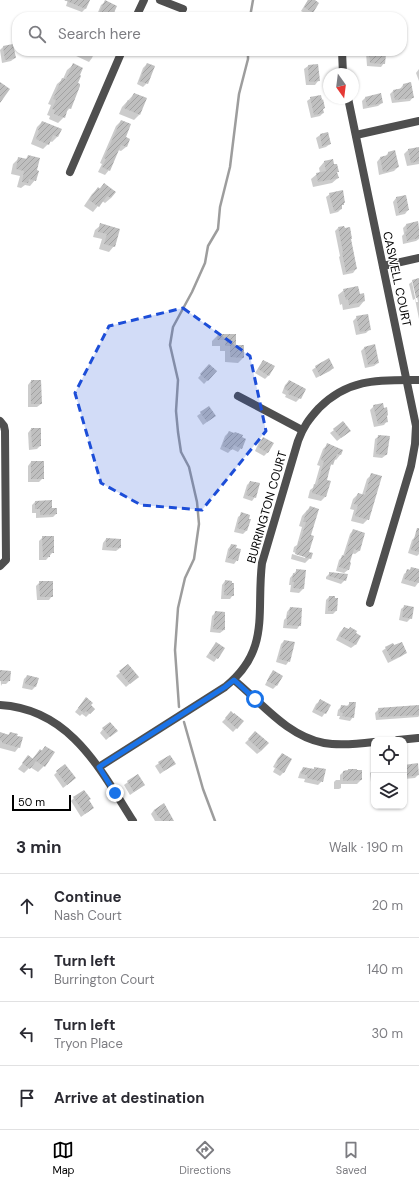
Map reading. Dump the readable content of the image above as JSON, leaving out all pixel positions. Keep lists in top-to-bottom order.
{
  "streets": {
    "street": ["CASWELL COURT", "BURRINGTON COURT"]
  },
  "crossings": [
    ["CASWELL COURT", "BURRINGTON COURT"]
  ],
  "scale_bar": "50 m",
  "north": "bottom",
  "page": {
    "search": "Search here",
    "scale": "50 m",
    "heading": ["3 min", "Walk · 190 m"],
    "list": [
      ["Continue", "Nash Court", "20 m"],
      ["Turn left", "Burrington Court", "140 m"],
      ["Turn left", "Tryon Place", "30 m"],
      "Arrive at destination"
    ],
    "nav": ["Map", "Directions", "Saved"]
  }
}
